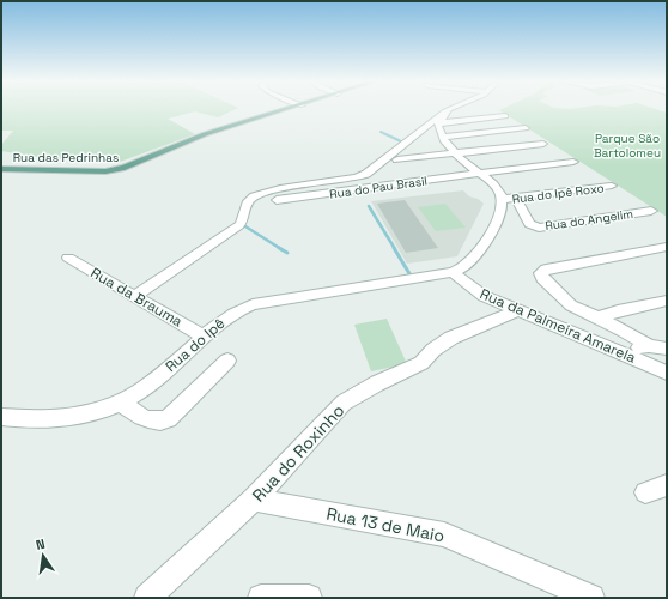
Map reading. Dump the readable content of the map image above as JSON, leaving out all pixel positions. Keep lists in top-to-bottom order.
{
  "streets": {
    "main road": ["Rua das Pedrinhas"],
    "street": [
      "Rua do Pau Brasil",
      "Rua do Ipê Roxo",
      "Rua do Angelim",
      "Rua da Brauma",
      "Rua da Palmeira Amarela",
      "Rua do Ipê",
      "Rua do Roxinho",
      "Rua 13 de Maio"
    ]
  },
  "crossings": [
    ["Rua do Ipê Roxo", "Rua do Angelim"],
    ["Rua da Brauma", "Rua do Ipê"],
    ["Rua da Palmeira Amarela", "Rua do Ipê"],
    ["Rua da Palmeira Amarela", "Rua do Roxinho"],
    ["Rua do Roxinho", "Rua 13 de Maio"]
  ],
  "parks": ["Parque São Bartolomeu"],
  "north": "top"
}
